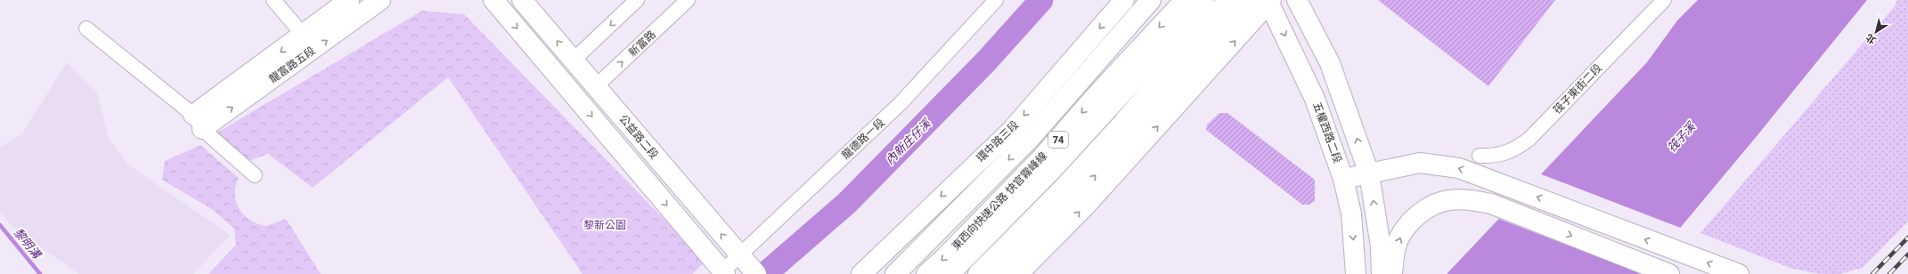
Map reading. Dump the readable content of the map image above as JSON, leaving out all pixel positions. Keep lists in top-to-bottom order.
{
  "streets": {
    "main road": [
      "龍富路五段",
      "五權西路二段",
      "公益路二段",
      "74",
      "環中路三段",
      "東西向快速公路 快官霧峰線"
    ],
    "street": ["新富路", "筏子東街二段", "龍德路一段"]
  },
  "crossings": [
    ["新富路", "公益路二段"],
    ["公益路二段", "龍德路一段"]
  ],
  "water": ["筏子溪", "內新庄仔溪", "黎明溝"],
  "parks": ["黎新公園"],
  "north": "bottom left"
}
